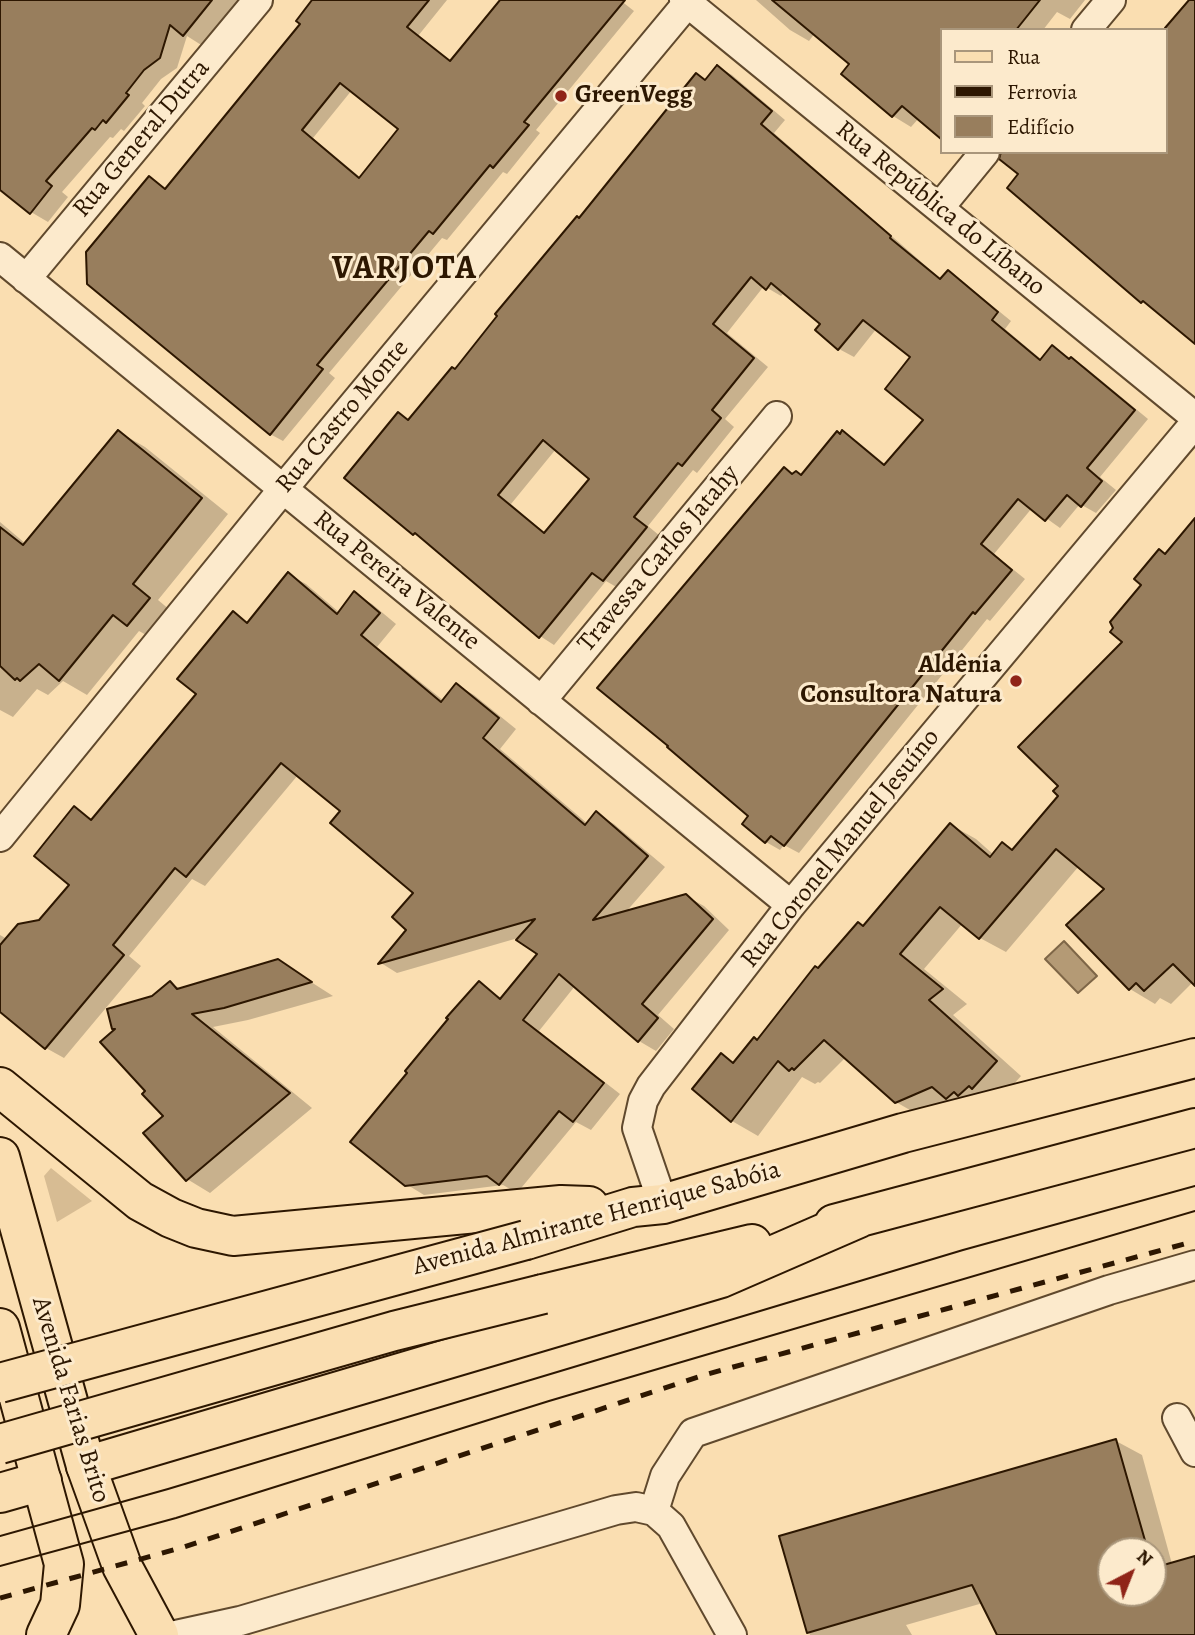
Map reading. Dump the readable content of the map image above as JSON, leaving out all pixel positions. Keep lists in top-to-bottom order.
{
  "streets": {
    "main road": ["Avenida Almirante Henrique Sabóia", "Avenida Farias Brito"],
    "street": [
      "Rua General Dutra",
      "Rua República do Líbano",
      "Rua Castro Monte",
      "Travessa Carlos Jatahy",
      "Rua Pereira Valente",
      "Rua Coronel Manuel Jesuíno"
    ]
  },
  "crossings": [
    ["Rua General Dutra", "Rua Pereira Valente"],
    ["Rua República do Líbano", "Rua Castro Monte"],
    ["Rua Castro Monte", "Rua Pereira Valente"],
    ["Travessa Carlos Jatahy", "Rua Pereira Valente"],
    ["Rua Pereira Valente", "Rua Coronel Manuel Jesuíno"],
    ["Rua Coronel Manuel Jesuíno", "Avenida Almirante Henrique Sabóia"]
  ],
  "districts": ["VARJOTA"],
  "places": ["GreenVegg", "Aldênia Consultora Natura"],
  "legend": ["Rua", "Ferrovia", "Edifício"],
  "north": "top right"
}
